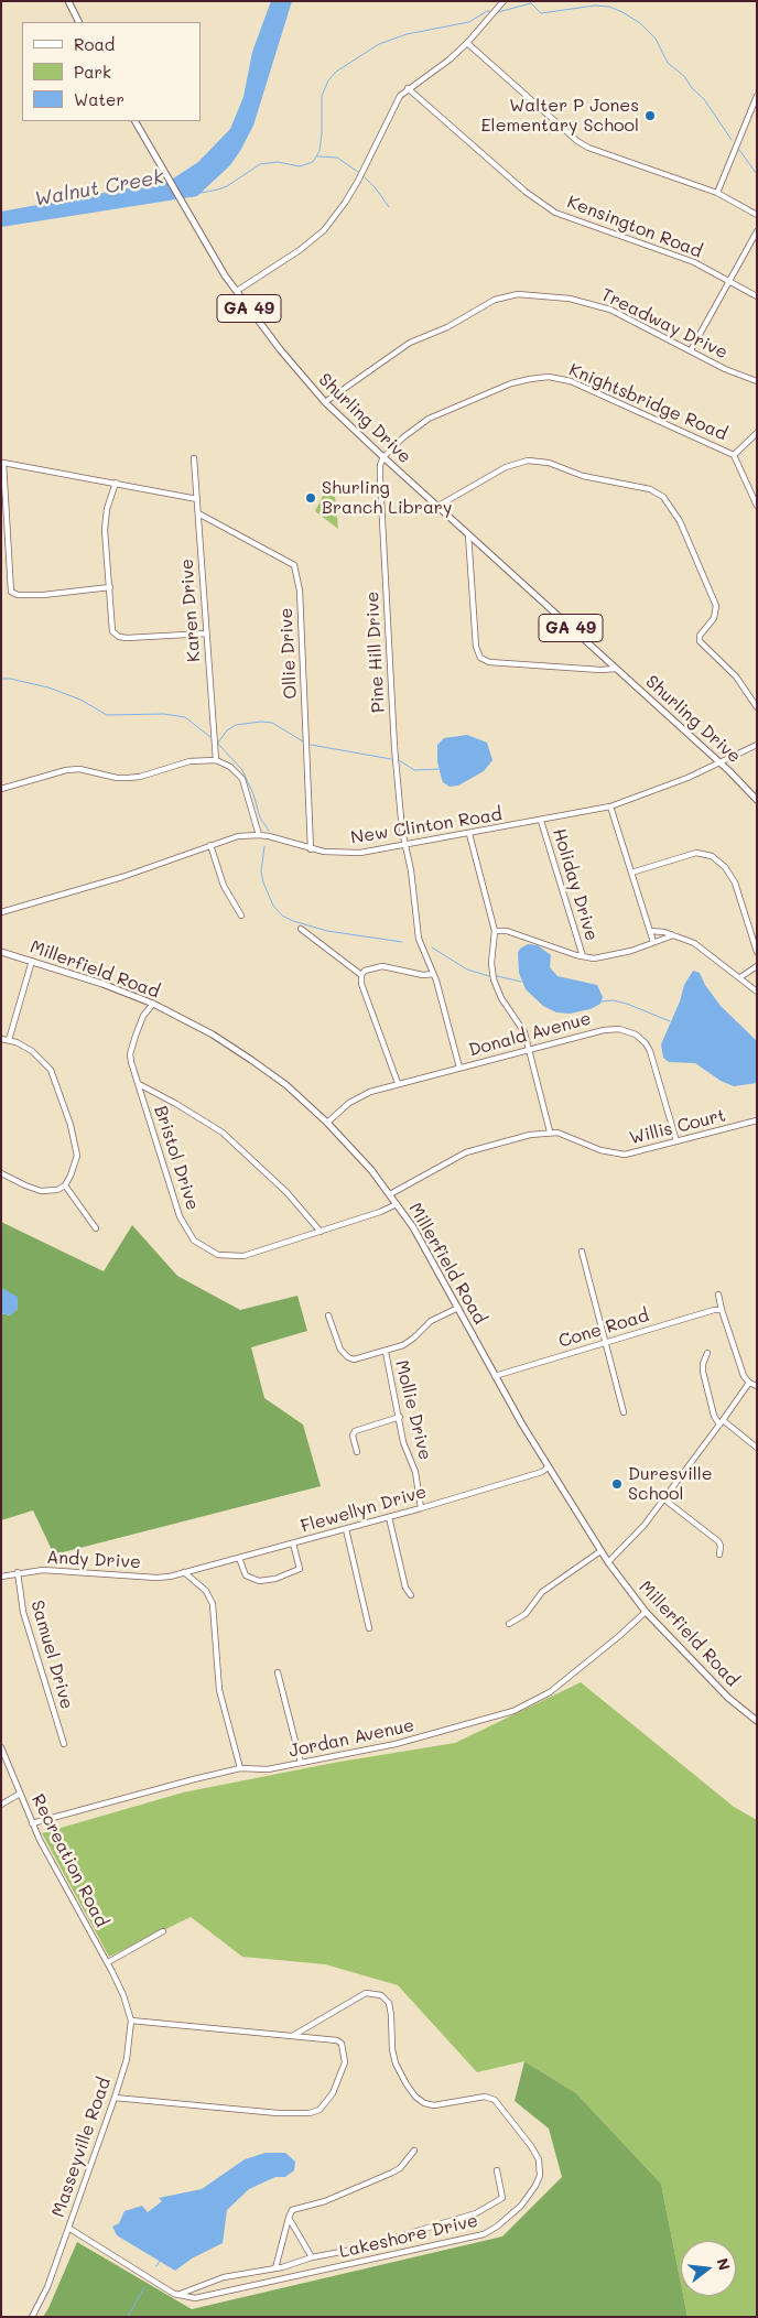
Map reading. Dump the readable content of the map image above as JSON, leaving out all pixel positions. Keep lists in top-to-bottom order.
{
  "streets": {
    "main road": ["GA 49", "Shurling Drive", "Millerfield Road"],
    "street": [
      "Kensington Road",
      "Treadway Drive",
      "Knightsbridge Road",
      "Karen Drive",
      "Pine Hill Drive",
      "Ollie Drive",
      "New Clinton Road",
      "Holiday Drive",
      "Donald Avenue",
      "Willis Court",
      "Bristol Drive",
      "Cone Road",
      "Mollie Drive",
      "Flewellyn Drive",
      "Andy Drive",
      "Samuel Drive",
      "Jordan Avenue",
      "Recreation Road",
      "Masseyville Road",
      "Lakeshore Drive"
    ]
  },
  "crossings": [
    ["Treadway Drive", "Shurling Drive"],
    ["Knightsbridge Road", "Shurling Drive"],
    ["Knightsbridge Road", "Pine Hill Drive"],
    ["Shurling Drive", "Pine Hill Drive"],
    ["Shurling Drive", "New Clinton Road"],
    ["Karen Drive", "Ollie Drive"],
    ["Pine Hill Drive", "New Clinton Road"],
    ["Pine Hill Drive", "Donald Avenue"],
    ["Ollie Drive", "New Clinton Road"],
    ["New Clinton Road", "Holiday Drive"],
    ["Millerfield Road", "Donald Avenue"],
    ["Millerfield Road", "Willis Court"],
    ["Millerfield Road", "Bristol Drive"],
    ["Millerfield Road", "Cone Road"],
    ["Millerfield Road", "Flewellyn Drive"],
    ["Millerfield Road", "Jordan Avenue"],
    ["Donald Avenue", "Willis Court"],
    ["Mollie Drive", "Flewellyn Drive"],
    ["Flewellyn Drive", "Andy Drive"],
    ["Andy Drive", "Samuel Drive"],
    ["Jordan Avenue", "Recreation Road"],
    ["Recreation Road", "Masseyville Road"],
    ["Masseyville Road", "Lakeshore Drive"]
  ],
  "water": ["Walnut Creek"],
  "places": ["Walter P Jones Elementary School", "Shurling Branch Library", "Duresville School"],
  "legend": ["Road", "Park", "Water"],
  "north": "right"
}
